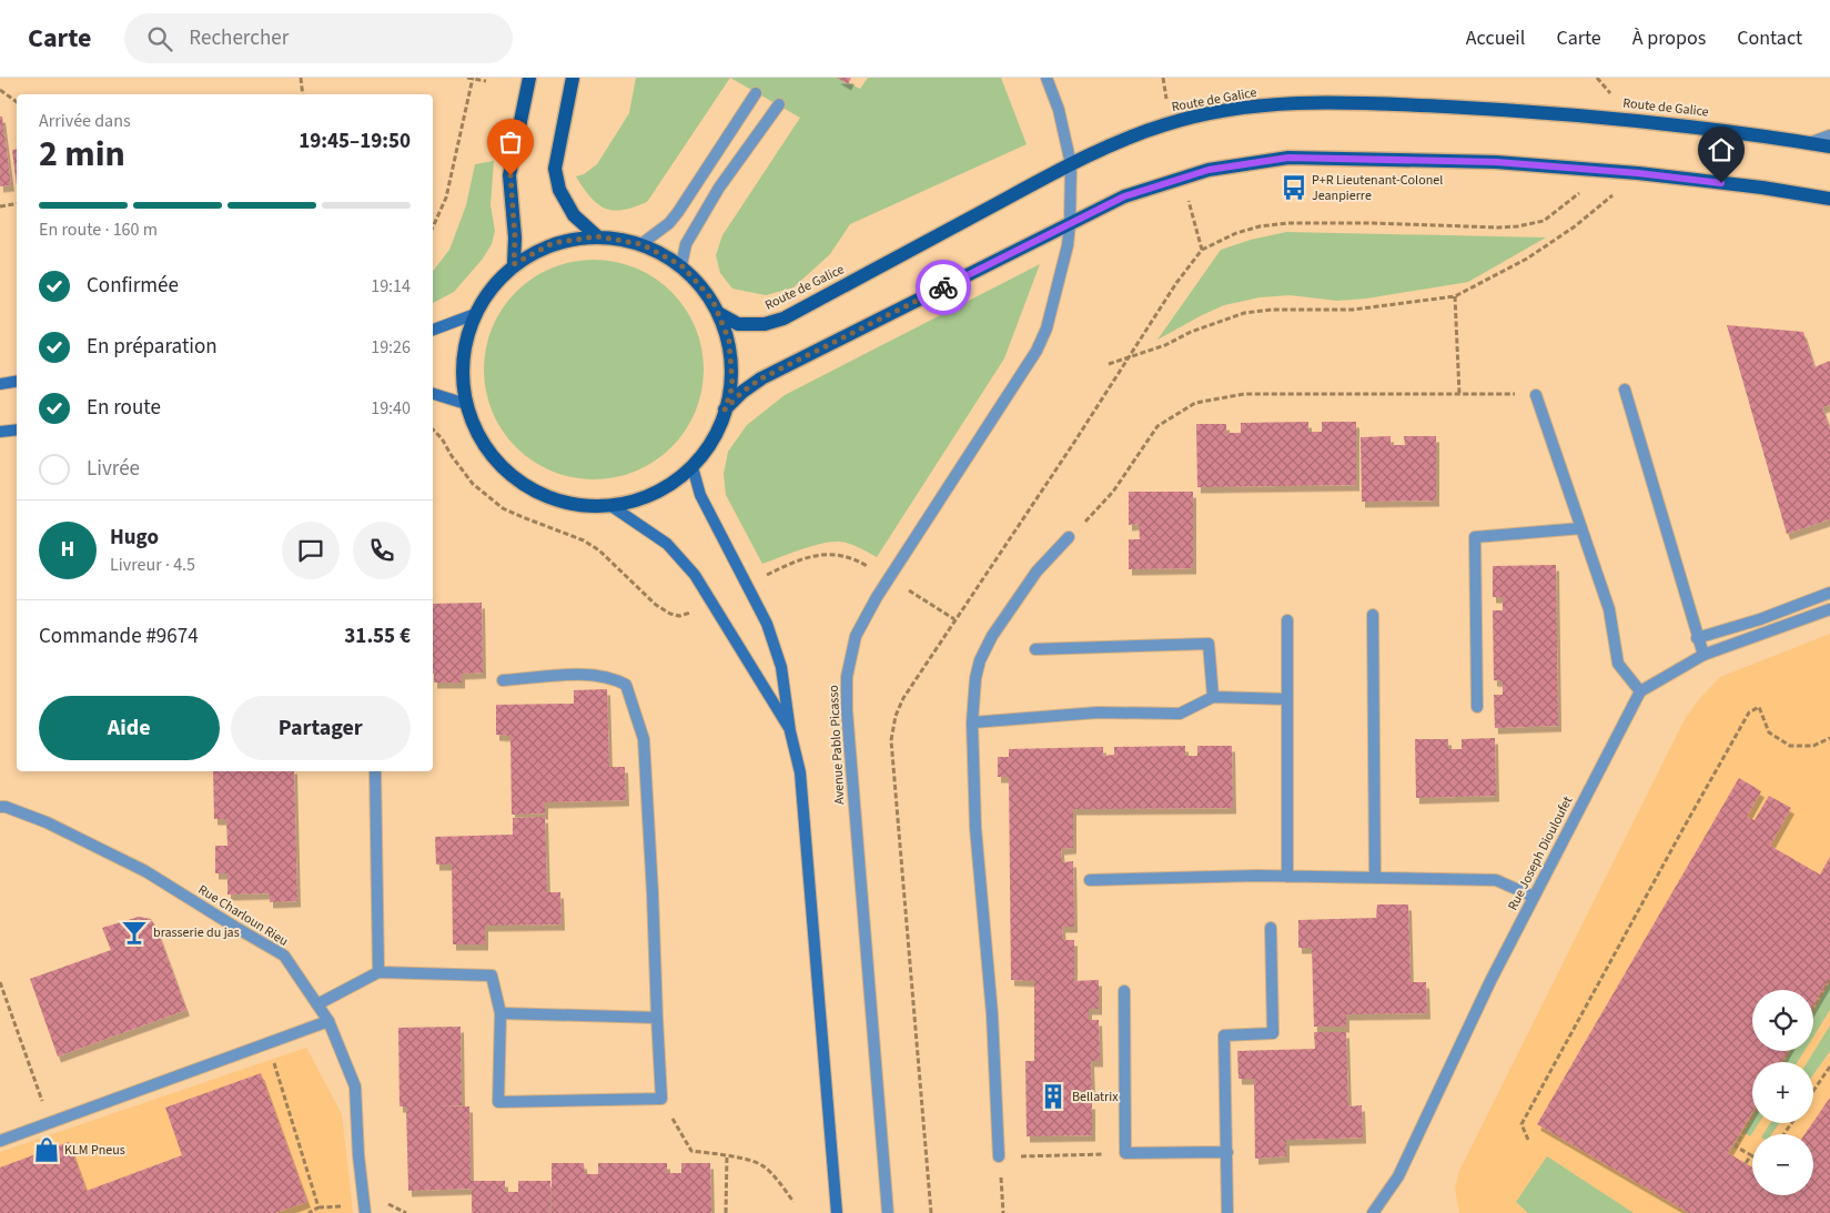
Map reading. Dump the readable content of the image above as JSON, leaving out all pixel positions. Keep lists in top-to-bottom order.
{
  "streets": {
    "main road": ["Route de Galice"],
    "street": ["Avenue Pablo Picasso", "Rue Joseph Diouloufet", "Rue Charloun Rieu"]
  },
  "crossings": [
    ["Route de Galice", "Avenue Pablo Picasso"]
  ],
  "places": {
    "bus stop": ["P+R Lieutenant-Colonel Jeanpierre"],
    "bar": ["brasserie du jas"],
    "building": ["Bellatrix"],
    "shop": ["KLM Pneus"]
  },
  "page": {
    "header": "Carte",
    "search": "Rechercher",
    "nav": [
      "Accueil",
      "Carte",
      "À propos",
      "Contact"
    ],
    "heading": ["2 min", "Arrivée dans", "19:45–19:50"],
    "panel": [
      "Hugo",
      "Livreur · 4.5",
      "Commande #9674",
      "31.55 €"
    ],
    "bar": "En route · 160 m",
    "list": [
      ["Confirmée", "19:14"],
      ["En préparation", "19:26"],
      ["En route", "19:40"],
      "Livrée"
    ],
    "round": "H",
    "buttons": ["Aide", "Partager"],
    "map_buttons": ["+", "−"]
  }
}
